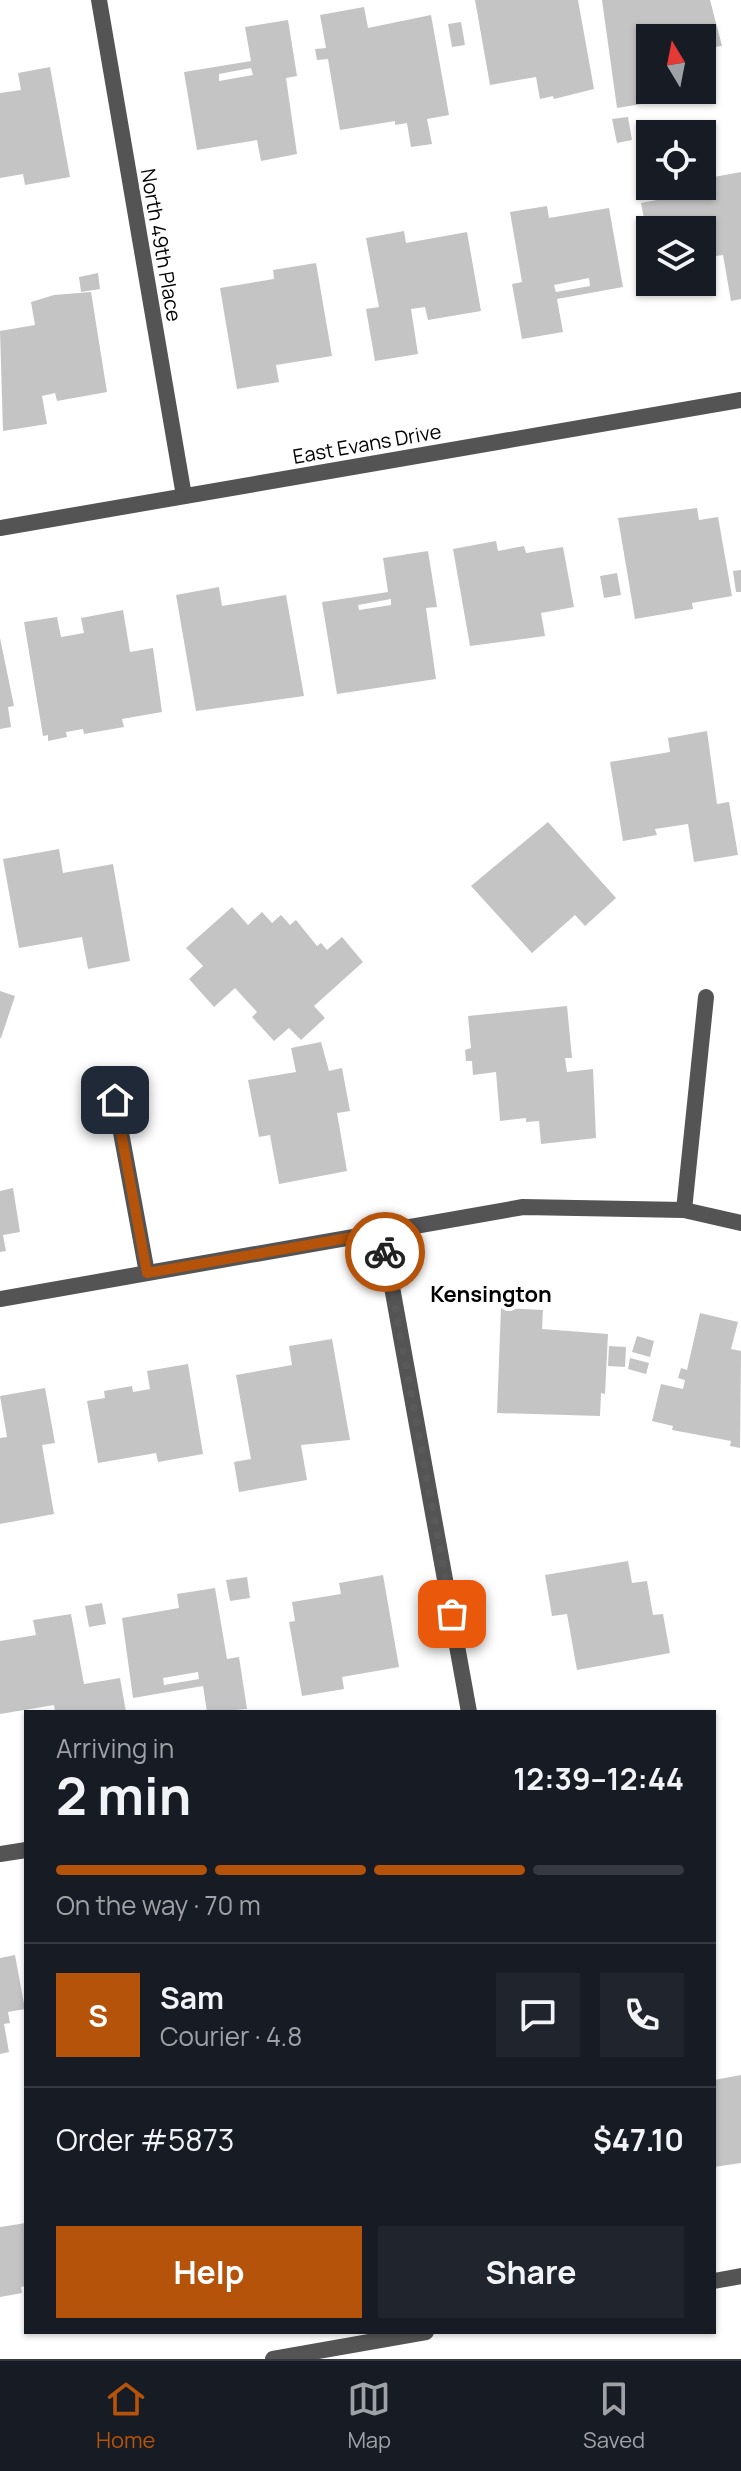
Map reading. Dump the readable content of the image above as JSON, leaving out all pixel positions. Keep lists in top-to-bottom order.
{
  "streets": {
    "street": ["North 49th Place", "East Evans Drive"]
  },
  "crossings": [
    ["North 49th Place", "East Evans Drive"]
  ],
  "districts": ["Kensington"],
  "north": "top",
  "page": {
    "heading": ["2 min", "Arriving in", "12:39–12:44"],
    "panel": [
      "Sam",
      "Courier · 4.8",
      "Order #5873",
      "$47.10"
    ],
    "bar": "On the way · 70 m",
    "round": "S",
    "buttons": ["Help", "Share"],
    "tabs": ["Home", "Map", "Saved"]
  }
}
